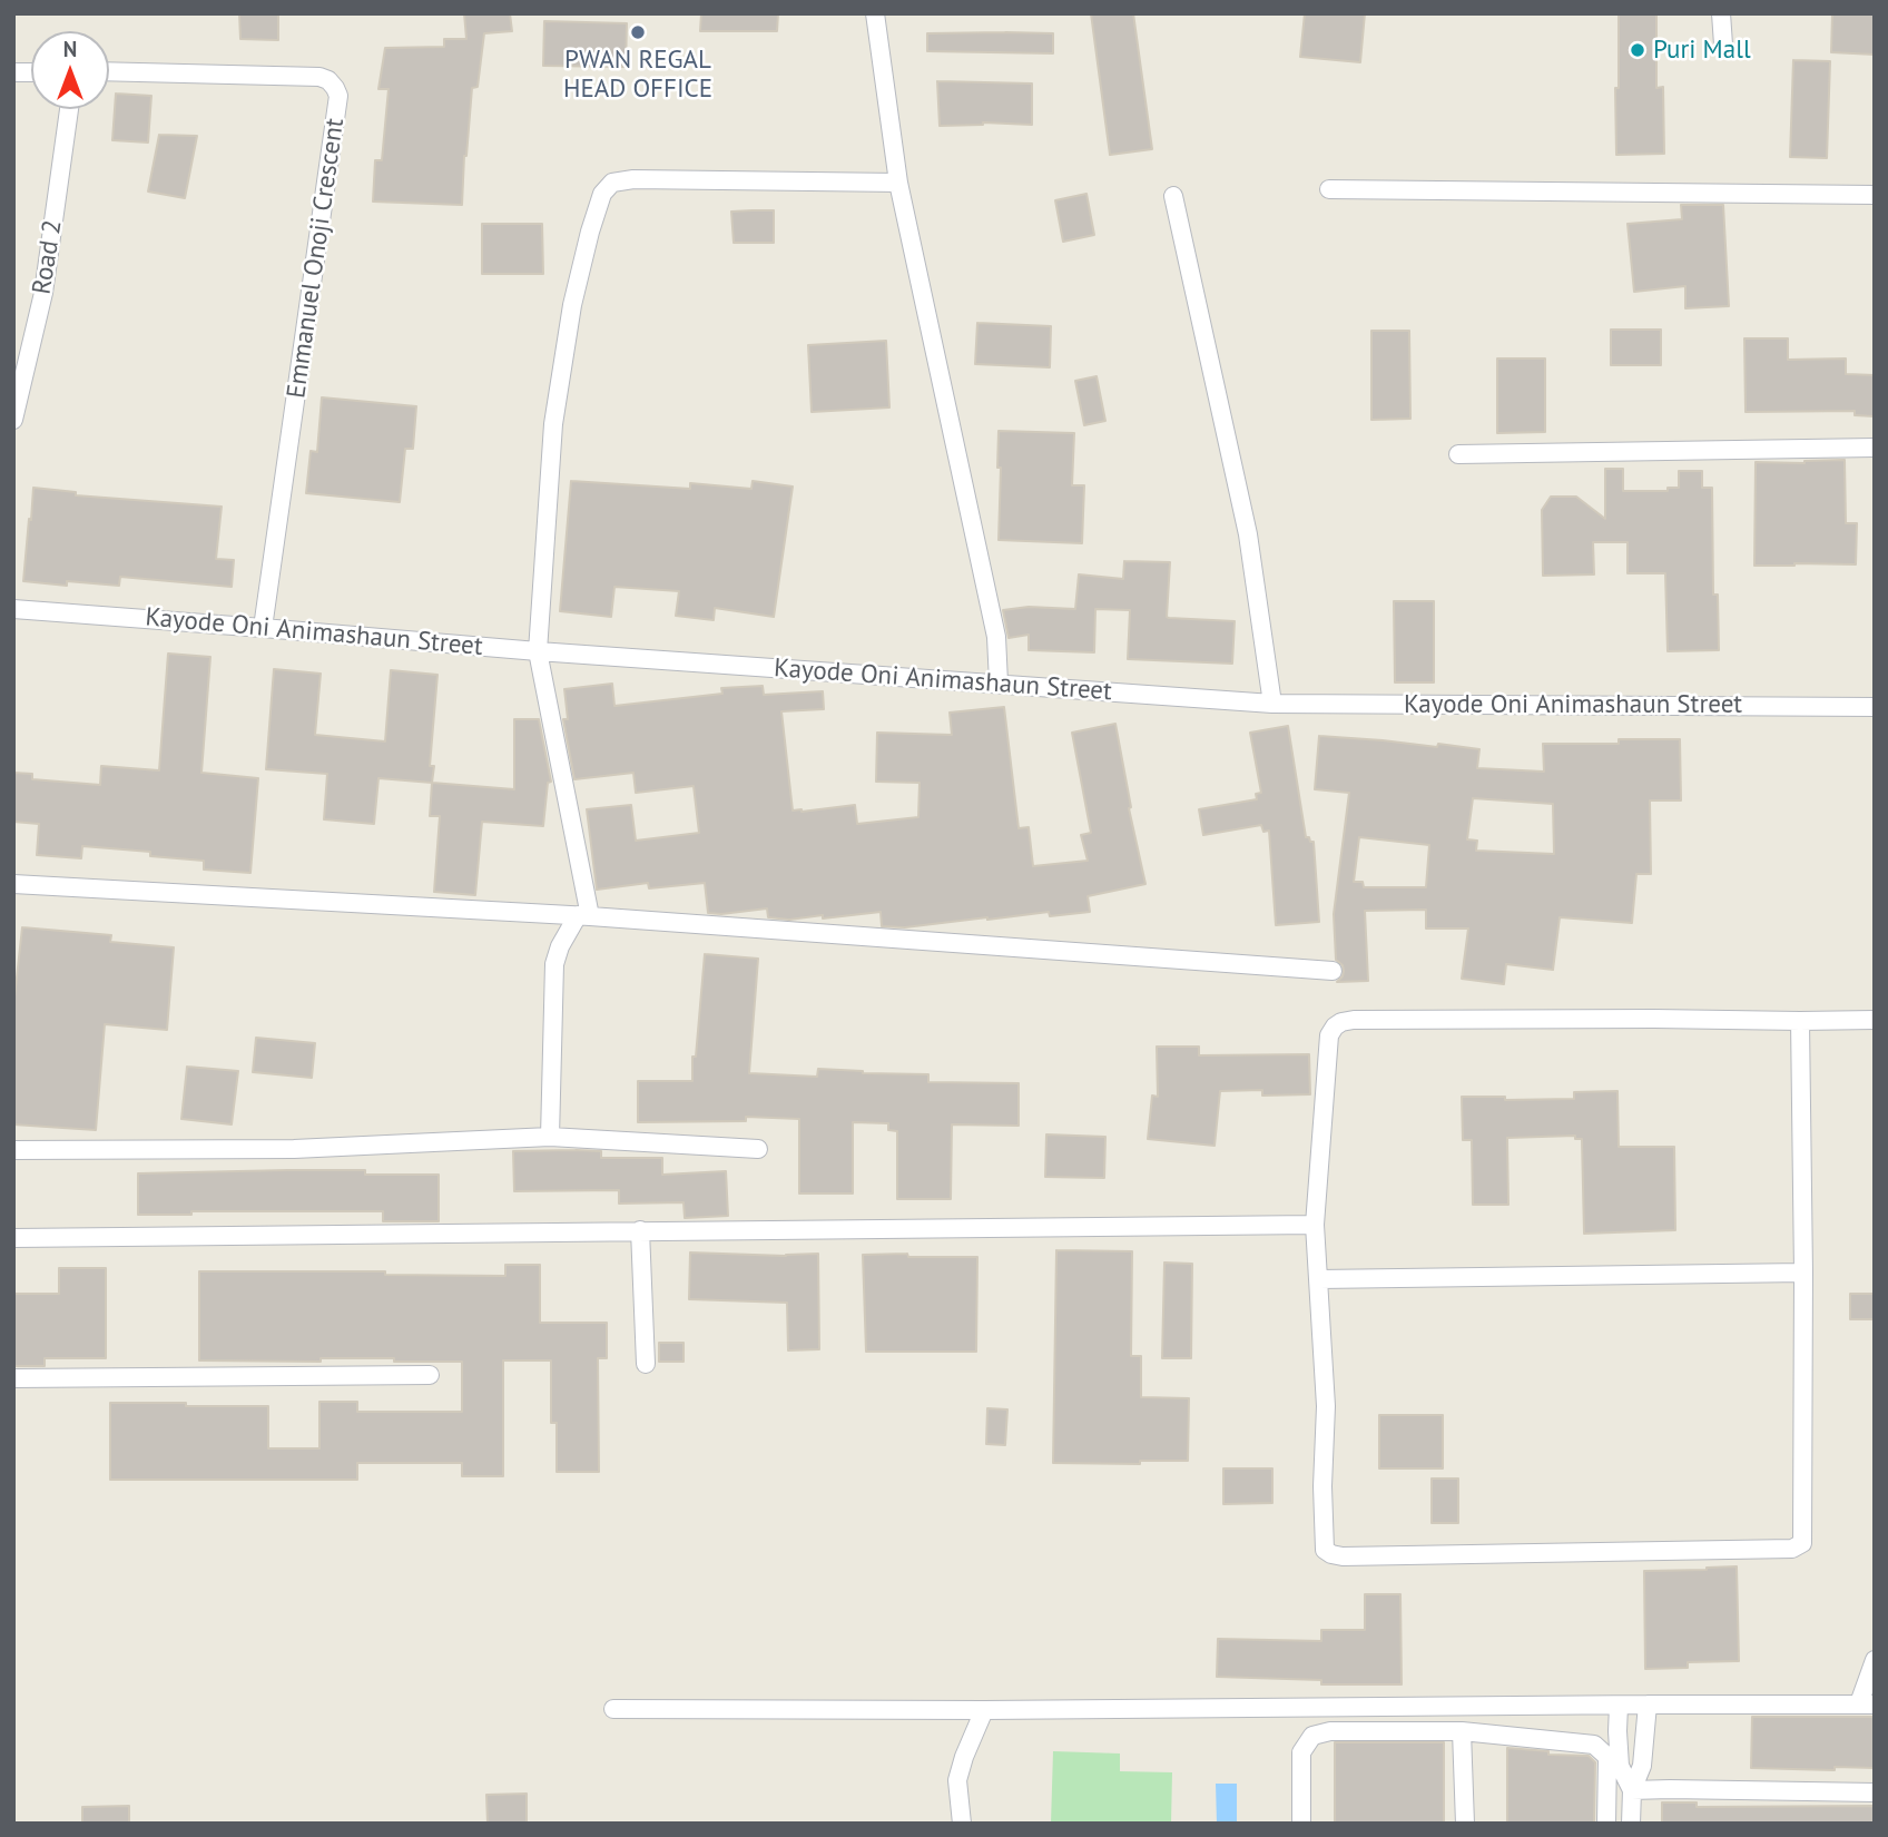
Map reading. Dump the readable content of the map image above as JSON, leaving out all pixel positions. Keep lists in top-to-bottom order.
{
  "streets": {
    "street": ["Road 2", "Emmanuel Onoji Crescent", "Kayode Oni Animashaun Street"]
  },
  "crossings": [
    ["Emmanuel Onoji Crescent", "Kayode Oni Animashaun Street"]
  ],
  "places": ["PWAN REGAL HEAD OFFICE", "Puri Mall"],
  "north": "top"
}
